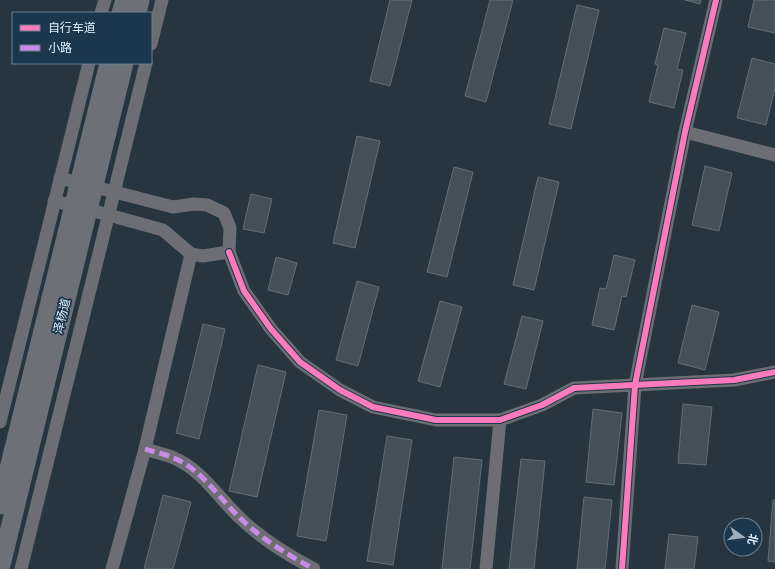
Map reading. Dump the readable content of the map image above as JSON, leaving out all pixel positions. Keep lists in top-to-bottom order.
{
  "streets": {
    "main road": ["泽杨道"]
  },
  "legend": ["自行车道", "小路"],
  "north": "right"
}
